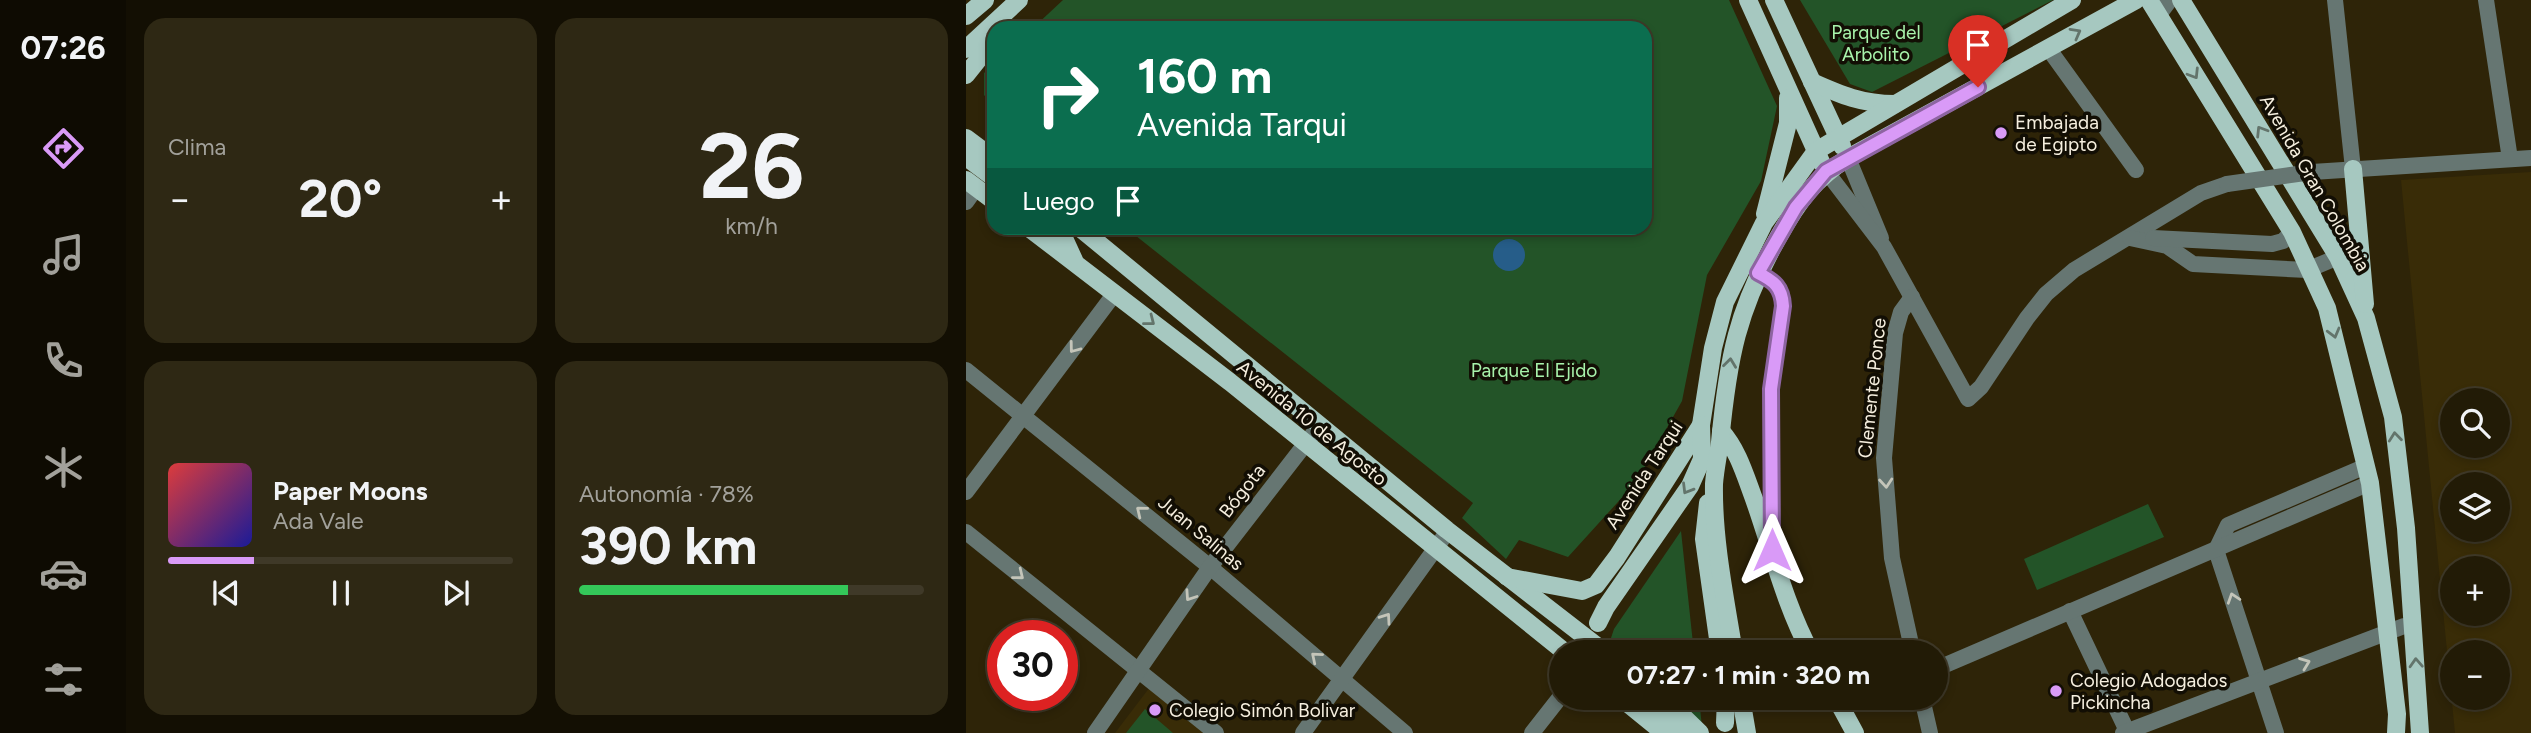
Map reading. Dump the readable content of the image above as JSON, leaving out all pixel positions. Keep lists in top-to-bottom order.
{
  "streets": {
    "main road": ["Avenida Gran Colombia", "Avenida 10 de Agosto", "Avenida Tarqui"],
    "street": ["Clemente Ponce", "Bógota", "Juan Salinas"]
  },
  "crossings": [
    ["Avenida 10 de Agosto", "Avenida Tarqui"],
    ["Avenida 10 de Agosto", "Bógota"],
    ["Bógota", "Juan Salinas"]
  ],
  "parks": ["Parque del Arbolito", "Parque El Ejido"],
  "places": ["Embajada de Egipto", "Colegio Adogados Pickincha", "Colegio Simón Bolivar"],
  "page": {
    "tabs": "07:26",
    "tile": [
      "Clima",
      ["26", "km/h"],
      ["Autonomía · 78%", "390 km"]
    ],
    "turn": ["160 m", "Avenida Tarqui"],
    "then": "Luego",
    "heat": ["−", "20°", "+"],
    "map_buttons": ["+", "−"],
    "song": ["Paper Moons", "Ada Vale"],
    "limit": "30",
    "trip": "07:27 · 1 min · 320 m"
  }
}
